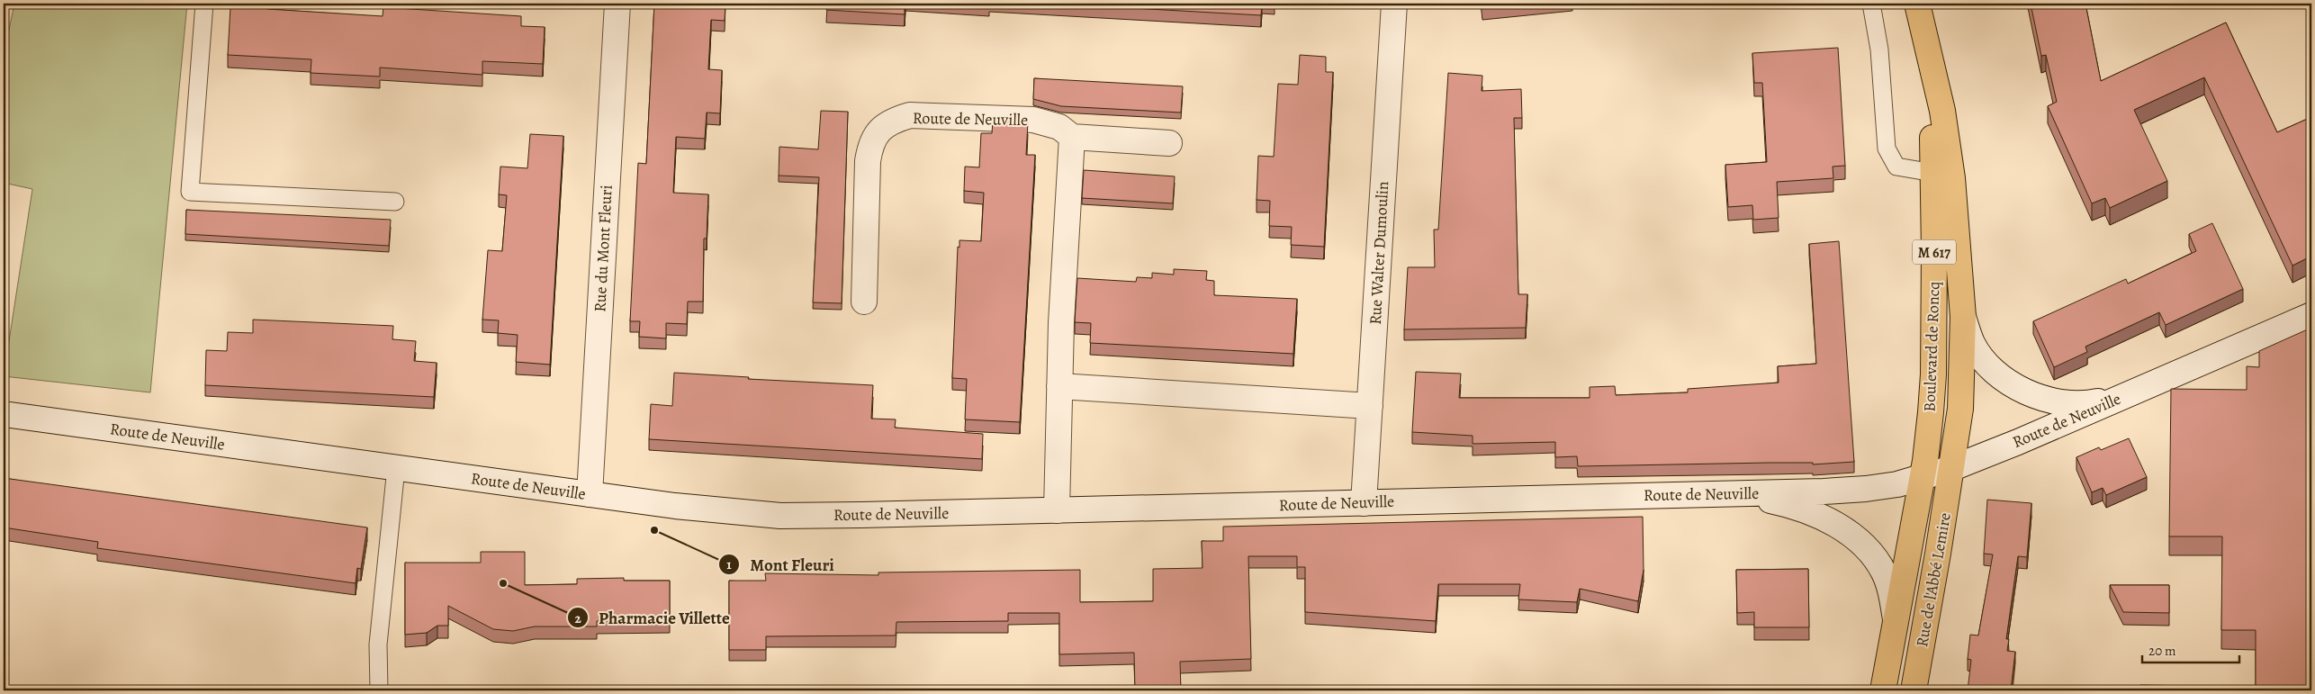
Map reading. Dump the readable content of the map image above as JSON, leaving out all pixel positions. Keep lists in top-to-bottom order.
{
  "streets": {
    "main road": ["M 617", "Boulevard de Roncq", "Rue de l'Abbé Lemire"],
    "street": ["Route de Neuville", "Rue du Mont Fleuri", "Rue Walter Dumoulin"]
  },
  "crossings": [
    ["Route de Neuville", "Rue du Mont Fleuri"],
    ["Route de Neuville", "Rue Walter Dumoulin"],
    ["Route de Neuville", "Boulevard de Roncq"],
    ["Route de Neuville", "Rue de l'Abbé Lemire"],
    ["Boulevard de Roncq", "Rue de l'Abbé Lemire"]
  ],
  "places": ["Mont Fleuri", "Pharmacie Villette"],
  "scale_bar": "20 m"
}
